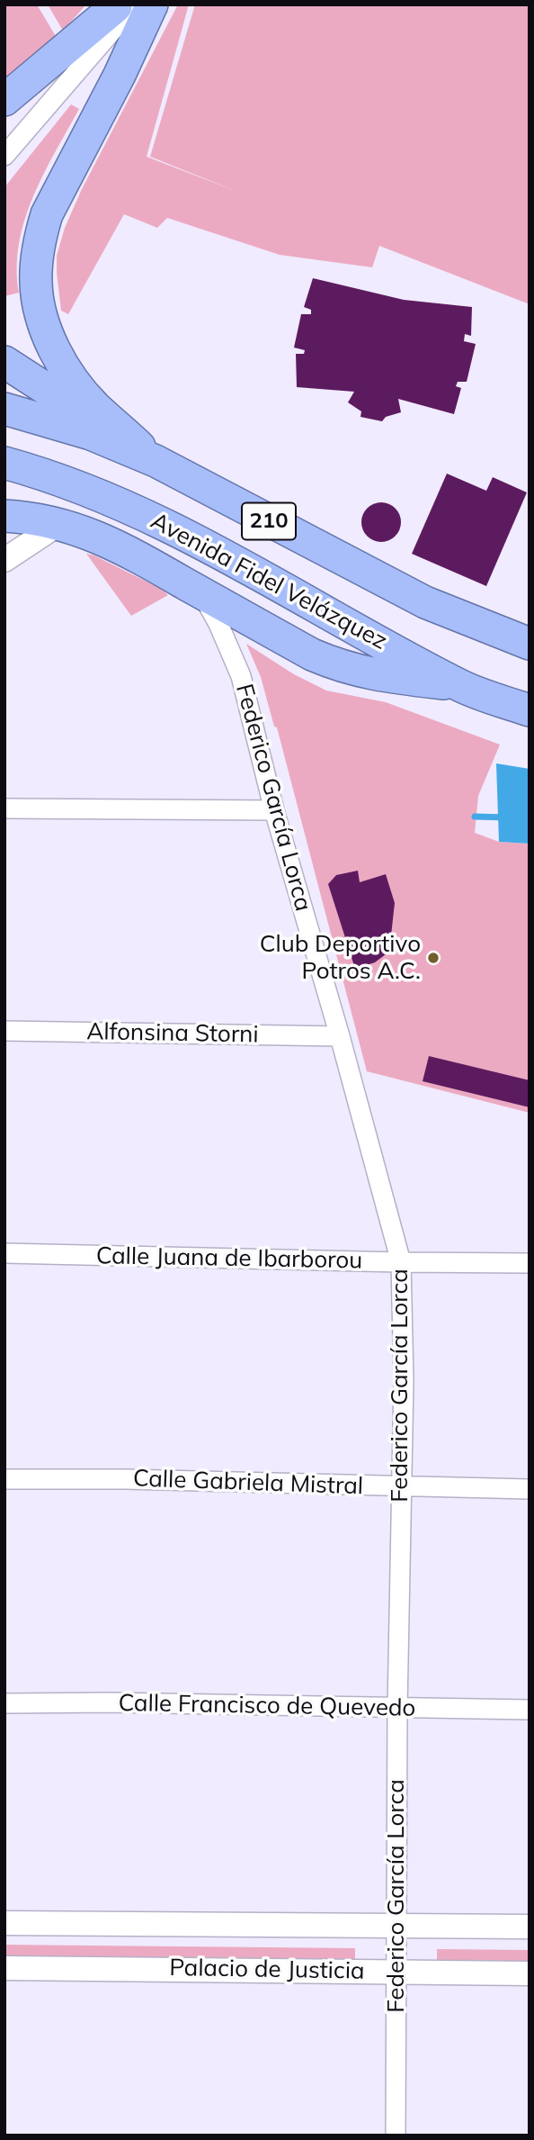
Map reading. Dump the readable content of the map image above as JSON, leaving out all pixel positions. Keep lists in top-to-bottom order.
{
  "streets": {
    "highway": ["210", "Avenida Fidel Velázquez"],
    "street": [
      "Federico García Lorca",
      "Alfonsina Storni",
      "Calle Juana de Ibarborou",
      "Calle Gabriela Mistral",
      "Calle Francisco de Quevedo",
      "Palacio de Justicia"
    ]
  },
  "crossings": [
    ["Federico García Lorca", "Alfonsina Storni"],
    ["Federico García Lorca", "Calle Juana de Ibarborou"],
    ["Federico García Lorca", "Calle Gabriela Mistral"],
    ["Federico García Lorca", "Calle Francisco de Quevedo"],
    ["Federico García Lorca", "Palacio de Justicia"]
  ],
  "places": ["Club Deportivo Potros A.C."]
}
